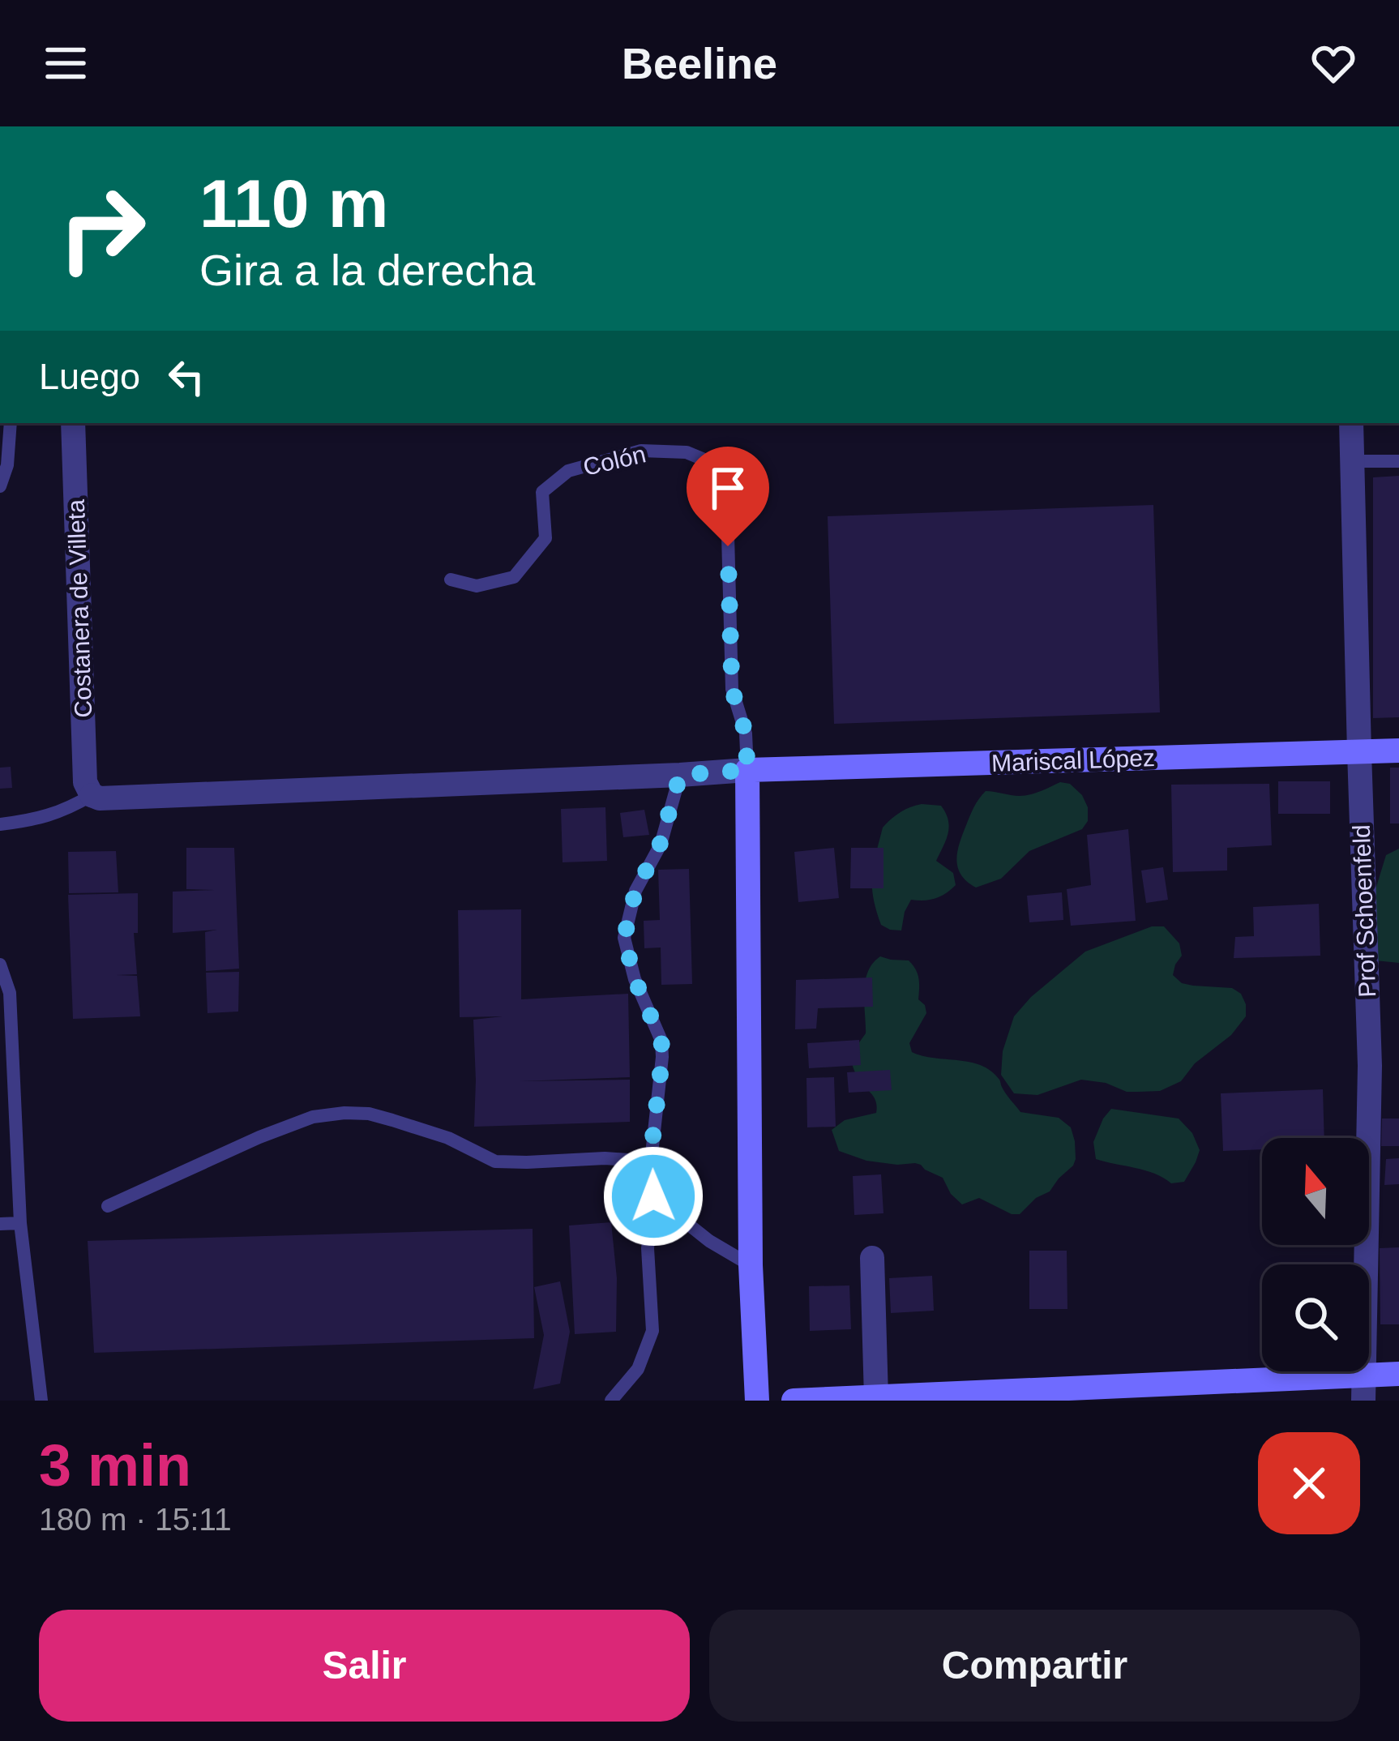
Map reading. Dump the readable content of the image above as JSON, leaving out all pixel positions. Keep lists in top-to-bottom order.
{
  "streets": {
    "main road": ["Mariscal López"],
    "street": ["Costanera de Villeta", "Prof Schoenfeld"],
    "lane": ["Colón"]
  },
  "crossings": [
    ["Colón", "Mariscal López"],
    ["Mariscal López", "Prof Schoenfeld"]
  ],
  "north": "top",
  "page": {
    "header": "Beeline",
    "turn": ["110 m", "Gira a la derecha"],
    "then": "Luego",
    "heading": ["3 min", "180 m · 15:11"],
    "buttons": ["Salir", "Compartir"]
  }
}
